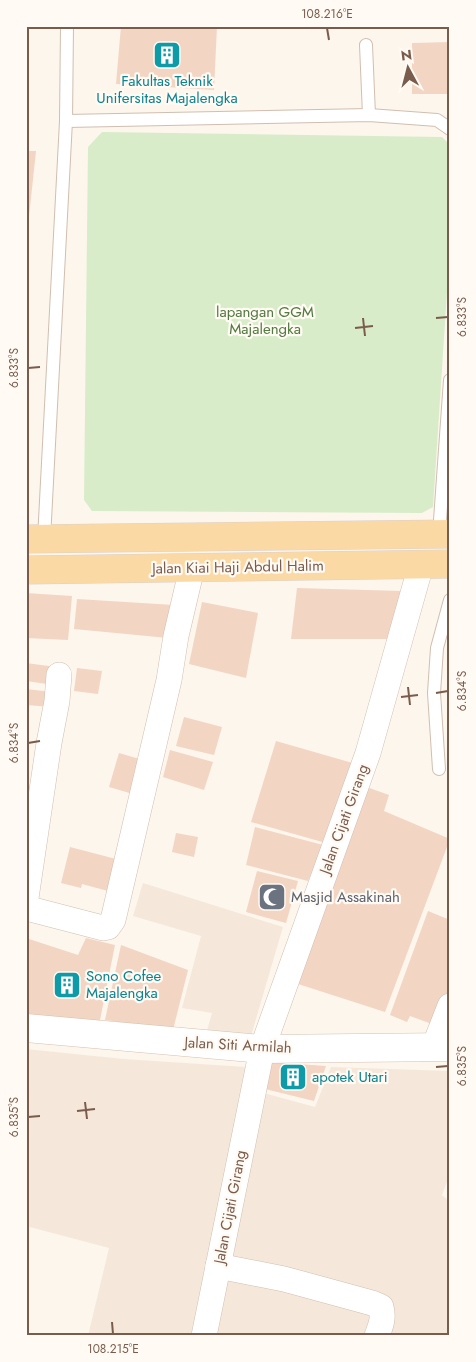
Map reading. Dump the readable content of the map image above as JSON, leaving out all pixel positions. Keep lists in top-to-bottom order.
{
  "streets": {
    "main road": ["Jalan Kiai Haji Abdul Halim", "Jalan Siti Armilah"],
    "street": ["Jalan Cijati Girang"]
  },
  "crossings": [
    ["Jalan Kiai Haji Abdul Halim", "Jalan Cijati Girang"],
    ["Jalan Cijati Girang", "Jalan Siti Armilah"]
  ],
  "parks": ["lapangan GGM Majalengka"],
  "places": {
    "building": ["Fakultas Teknik Unifersitas Majalengka", "Sono Cofee Majalengka", "apotek Utari"],
    "mosque": ["Masjid Assakinah"]
  },
  "north": "top",
  "coordinates": [
    "108.216°E",
    "6.833°S",
    "6.834°S",
    "6.835°S",
    "108.215°E"
  ]
}
